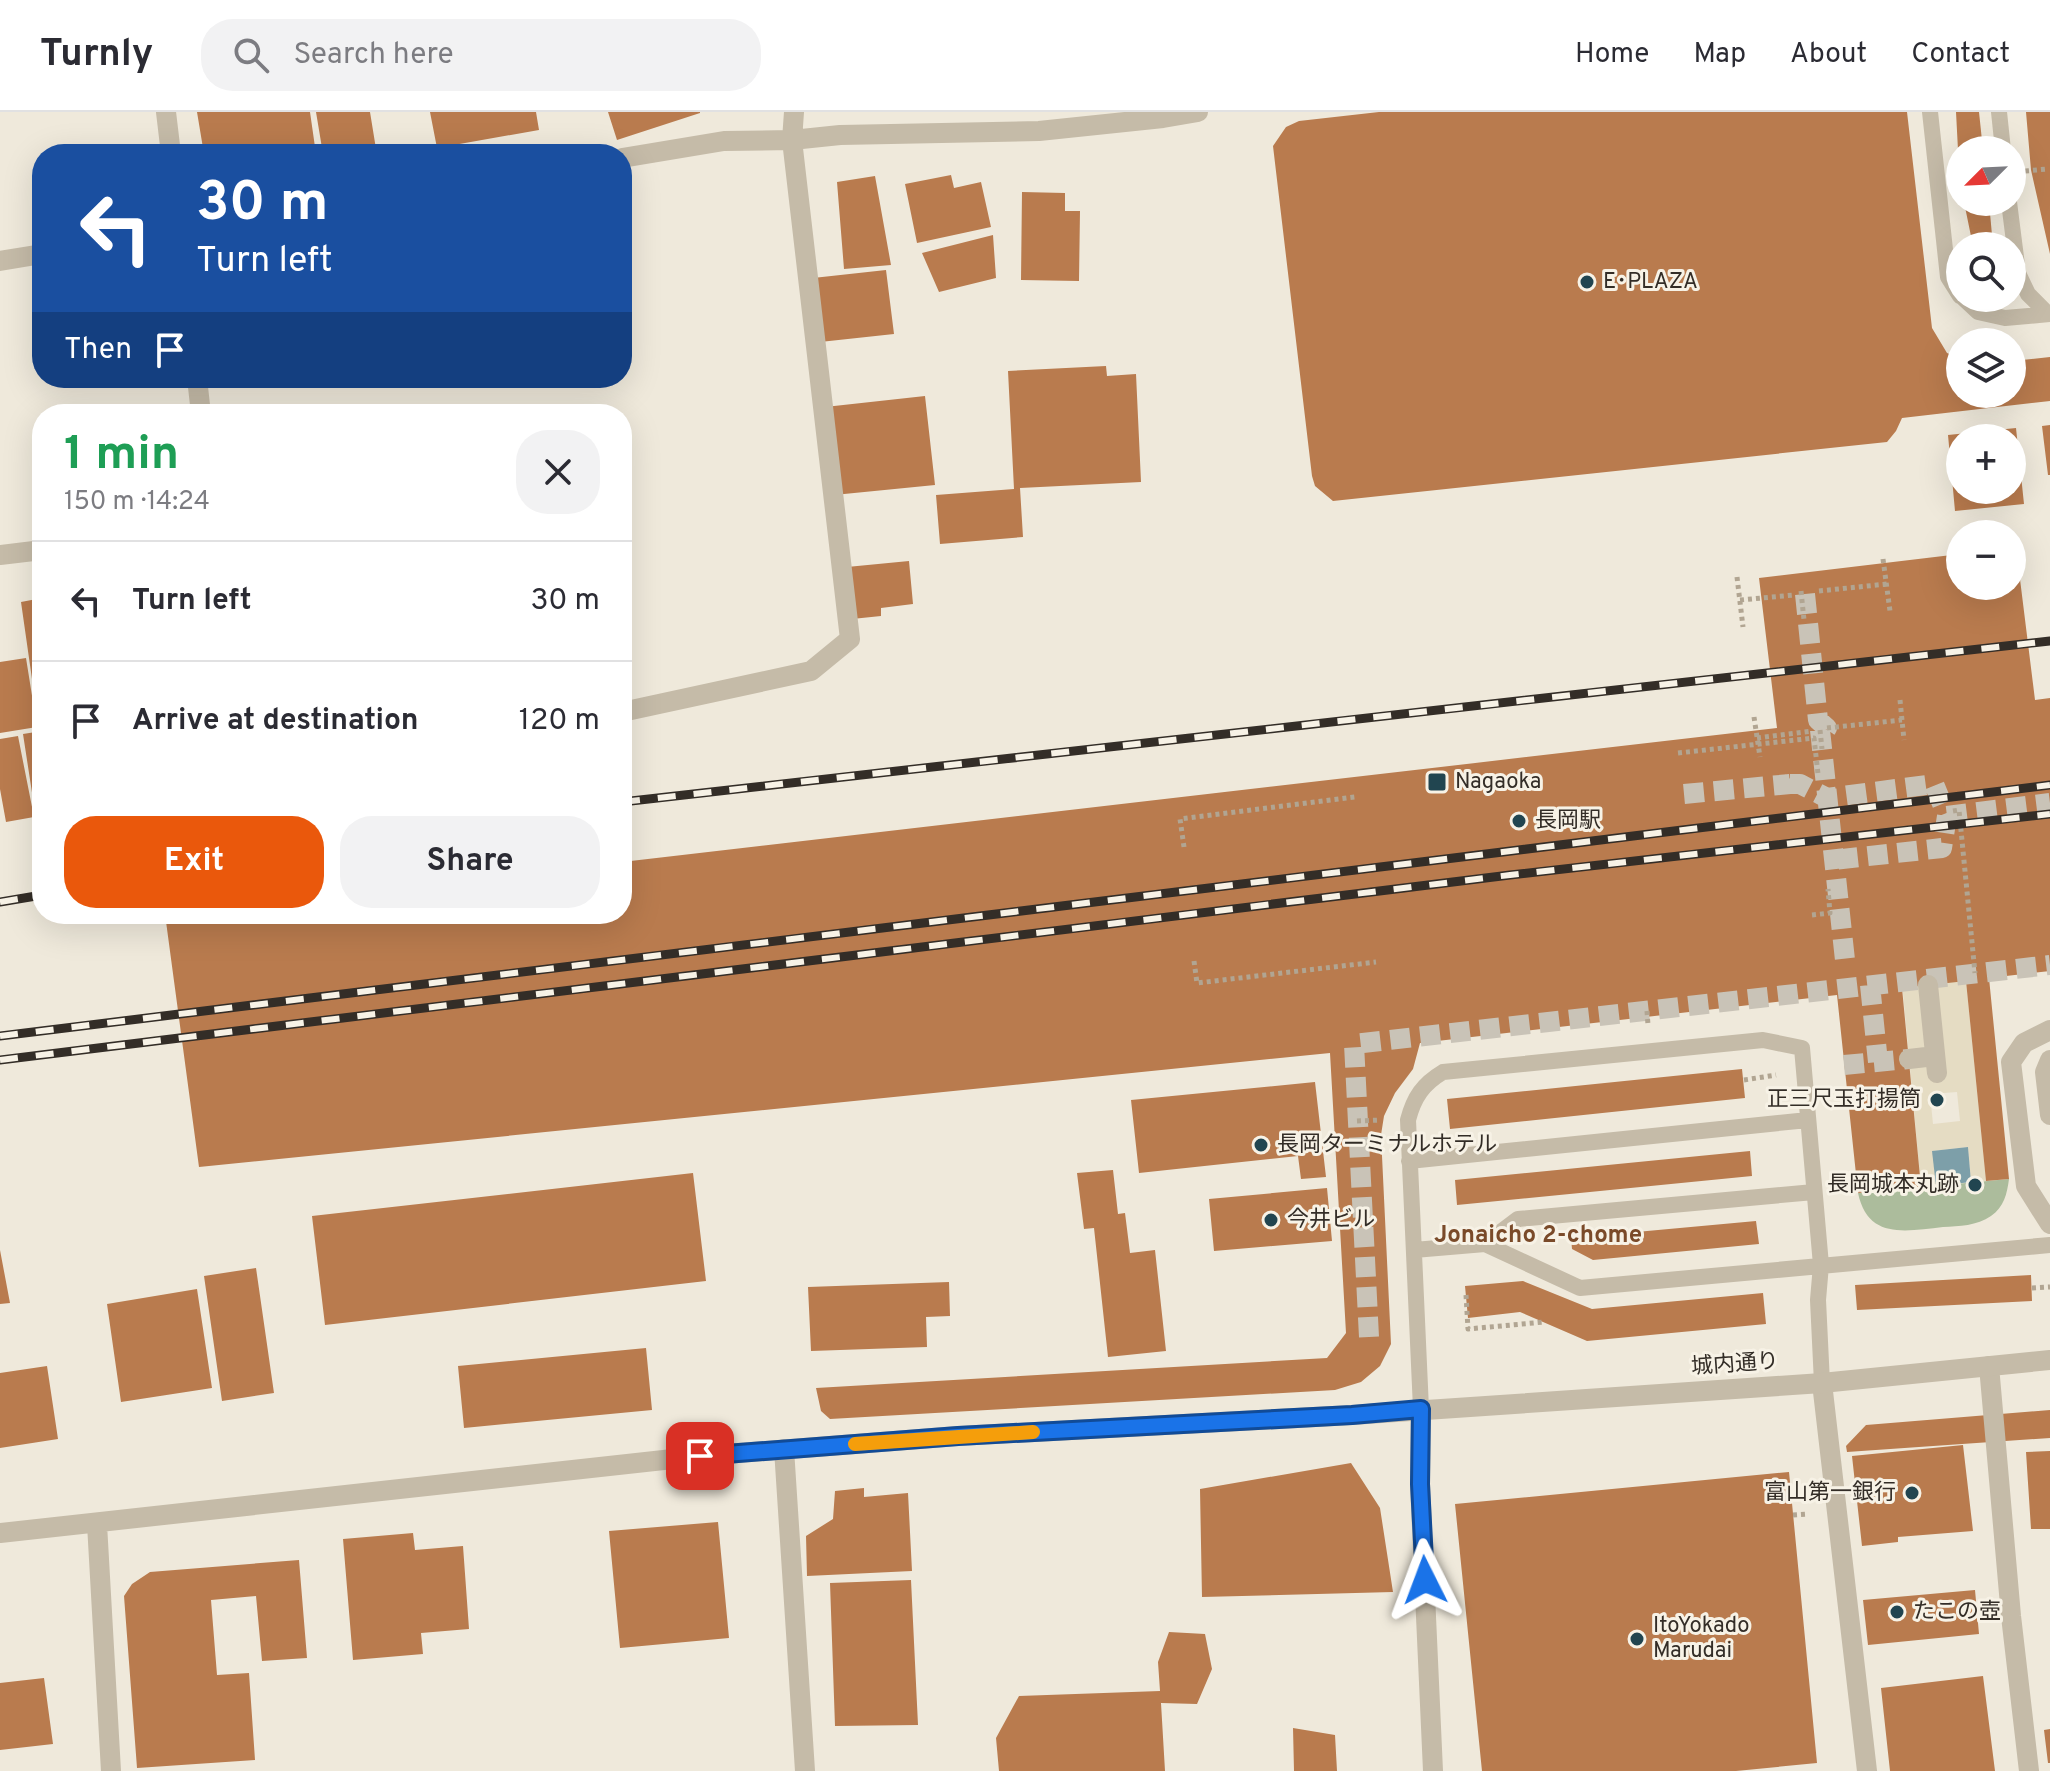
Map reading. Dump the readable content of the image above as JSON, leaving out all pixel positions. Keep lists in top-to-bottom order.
{
  "streets": {
    "street": ["城内通り"]
  },
  "districts": ["Jonaicho 2-chome"],
  "places": {
    "other": [
      "E･PLAZA",
      "長岡駅",
      "正三尺玉打揚筒",
      "長岡ターミナルホテル",
      "長岡城本丸跡",
      "今井ビル",
      "富山第一銀行",
      "たこの壺",
      "ItoYokado Marudai"
    ],
    "transit": ["Nagaoka"]
  },
  "north": "bottom left",
  "page": {
    "header": "Turnly",
    "search": "Search here",
    "nav": [
      "Home",
      "Map",
      "About",
      "Contact"
    ],
    "map_buttons": ["+", "−"],
    "turn": ["30 m", "Turn left"],
    "then": "Then",
    "heading": ["1 min", "150 m · 14:24"],
    "list": [
      {
        "name": "Turn left",
        "value": "30 m"
      },
      {
        "name": "Arrive at destination",
        "value": "120 m"
      }
    ],
    "buttons": ["Exit", "Share"]
  }
}
